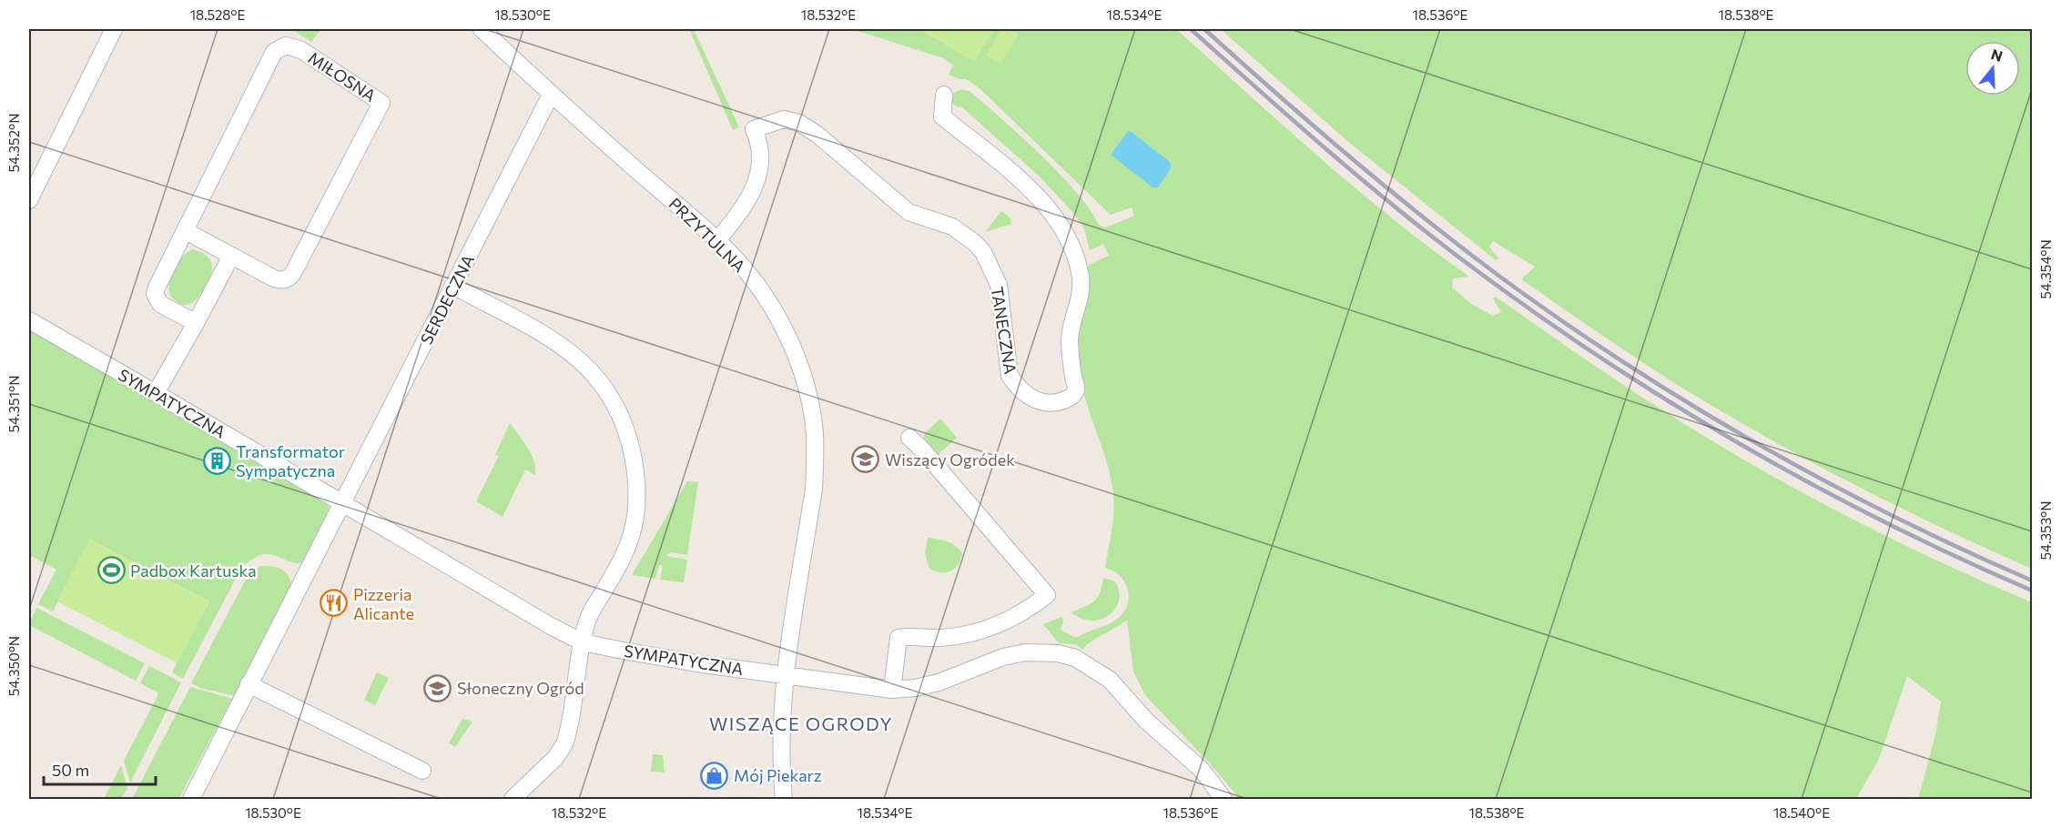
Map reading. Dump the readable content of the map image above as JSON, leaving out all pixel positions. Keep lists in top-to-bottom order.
{
  "streets": {
    "street": [
      "MIŁOSNA",
      "PRZYTULNA",
      "SERDECZNA",
      "TANECZNA",
      "SYMPATYCZNA"
    ]
  },
  "crossings": [
    ["PRZYTULNA", "SERDECZNA"],
    ["PRZYTULNA", "TANECZNA"],
    ["PRZYTULNA", "SYMPATYCZNA"],
    ["SERDECZNA", "SYMPATYCZNA"]
  ],
  "districts": ["WISZĄCE OGRODY"],
  "places": {
    "school or university": ["Wiszący Ogródek", "Słoneczny Ogród"],
    "building": ["Transformator Sympatyczna"],
    "sports": ["Padbox Kartuska"],
    "restaurant": ["Pizzeria Alicante"],
    "shop": ["Mój Piekarz"]
  },
  "scale_bar": "50 m",
  "north": "top",
  "coordinates": [
    "18.528°E",
    "18.530°E",
    "18.532°E",
    "18.534°E",
    "18.536°E",
    "18.538°E",
    "54.352°N",
    "54.354°N",
    "54.351°N",
    "54.353°N",
    "54.350°N",
    "18.540°E"
  ]
}
